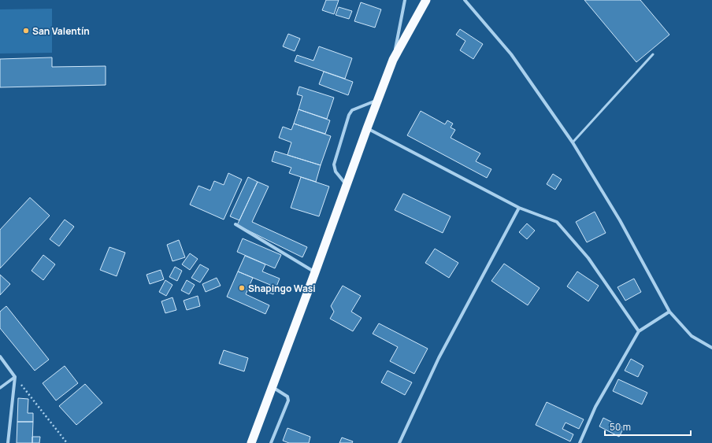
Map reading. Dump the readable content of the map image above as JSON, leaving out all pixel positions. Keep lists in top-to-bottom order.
{
  "places": ["San Valentín", "Shapingo Wasi"],
  "scale_bar": "50 m"
}
